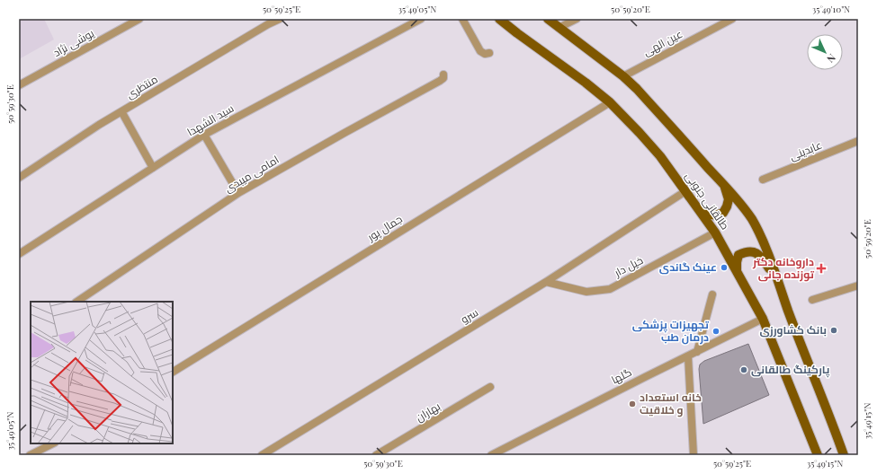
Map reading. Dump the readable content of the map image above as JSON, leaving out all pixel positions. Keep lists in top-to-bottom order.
{
  "streets": {
    "main road": ["طالقانی جنوبی"],
    "street": [
      "یوشی نژاد",
      "عین الهی",
      "منتظری",
      "سید الشهدا",
      "عابدینی",
      "امامی میبدی",
      "جمال پور",
      "خیل دار",
      "سرو",
      "گلها",
      "بهاران"
    ]
  },
  "crossings": [
    ["عین الهی", "طالقانی جنوبی"],
    ["طالقانی جنوبی", "جمال پور"],
    ["طالقانی جنوبی", "خیل دار"],
    ["طالقانی جنوبی", "سرو"],
    ["طالقانی جنوبی", "گلها"],
    ["خیل دار", "سرو"]
  ],
  "places": {
    "other": [
      "عینک گاندی",
      "بانک کشاورزی",
      "تجهیزات پزشکی درمان طب",
      "پارکینگ طالقانی",
      "خانه استعداد و خلاقیت"
    ],
    "health": ["داروخانه دکتر توزنده جانی"]
  },
  "north": "bottom right",
  "coordinates": [
    "50°59'25\"E",
    "35°49'05\"N",
    "50°59'20\"E",
    "35°49'10\"N",
    "50°59'30\"E",
    "35°49'15\"N"
  ]
}
